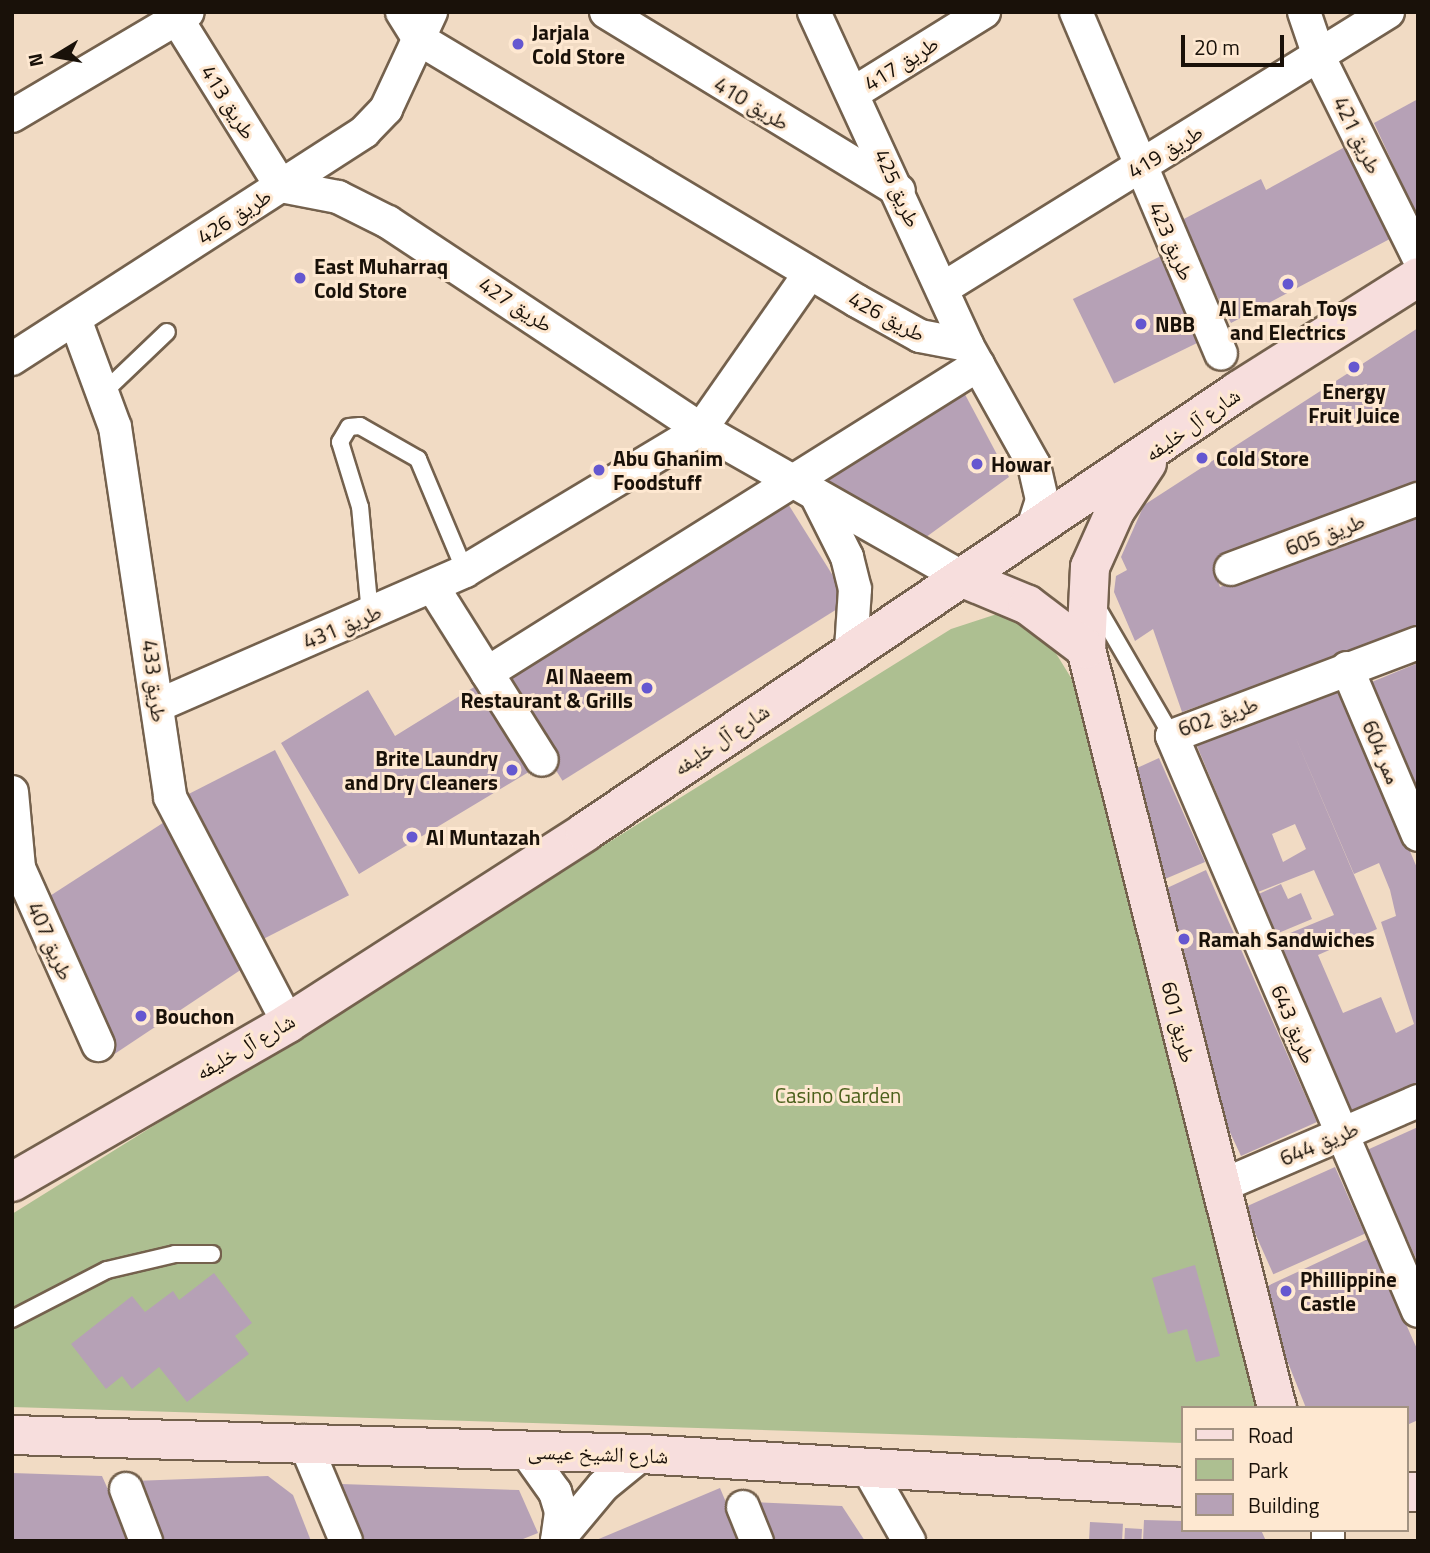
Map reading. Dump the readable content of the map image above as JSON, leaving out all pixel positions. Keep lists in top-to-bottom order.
{
  "streets": {
    "street": [
      "طريق 417",
      "طريق 413",
      "طريق 410",
      "طريق 421",
      "طريق 419",
      "طريق 425",
      "طريق 426",
      "طريق 423",
      "طريق 427",
      "شارع آل خليفه",
      "طريق 605",
      "طريق 431",
      "طريق 433",
      "طريق 602",
      "ممر 604",
      "طريق 407",
      "طريق 601",
      "طريق 643",
      "طريق 644",
      "شارع الشيخ عيسى"
    ]
  },
  "crossings": [
    ["طريق 417", "طريق 425"],
    ["طريق 413", "طريق 426"],
    ["طريق 413", "طريق 427"],
    ["طريق 410", "طريق 425"],
    ["طريق 421", "طريق 419"],
    ["طريق 419", "طريق 425"],
    ["طريق 419", "طريق 423"],
    ["طريق 425", "طريق 426"],
    ["طريق 425", "شارع آل خليفه"],
    ["طريق 426", "طريق 427"],
    ["طريق 426", "طريق 433"],
    ["طريق 427", "شارع آل خليفه"],
    ["شارع آل خليفه", "طريق 433"],
    ["شارع آل خليفه", "طريق 601"],
    ["طريق 431", "طريق 433"],
    ["طريق 602", "ممر 604"],
    ["طريق 602", "طريق 601"],
    ["طريق 602", "طريق 643"],
    ["طريق 601", "طريق 644"],
    ["طريق 643", "طريق 644"]
  ],
  "parks": ["Casino Garden"],
  "places": [
    "Jarjala Cold Store",
    "East Muharraq Cold Store",
    "Al Emarah Toys and Electrics",
    "NBB",
    "Energy Fruit Juice",
    "Cold Store",
    "Howar",
    "Abu Ghanim Foodstuff",
    "Al Naeem Restaurant & Grills",
    "Brite Laundry and Dry Cleaners",
    "Al Muntazah",
    "Ramah Sandwiches",
    "Bouchon",
    "Phillippine Castle"
  ],
  "legend": ["Road", "Park", "Building"],
  "scale_bar": "20 m",
  "north": "left"
}
